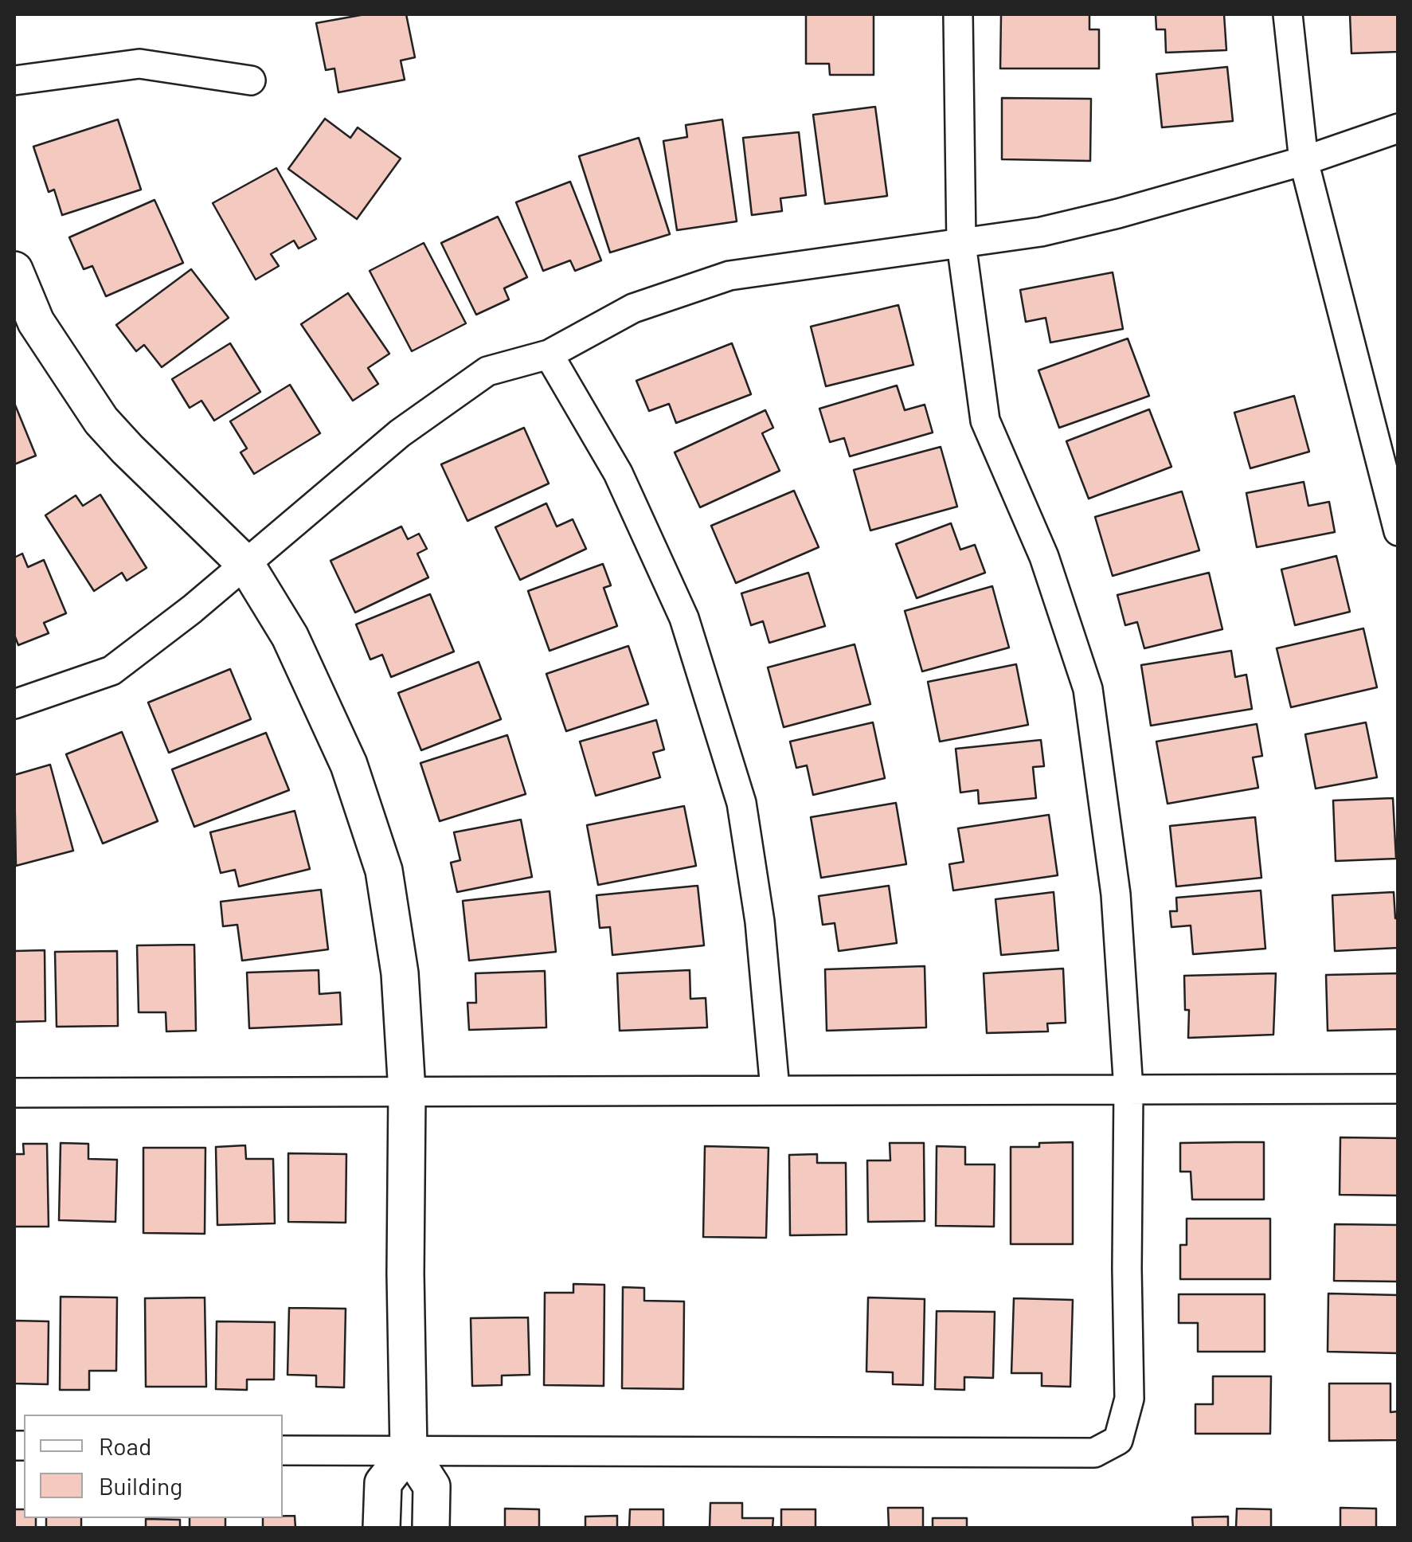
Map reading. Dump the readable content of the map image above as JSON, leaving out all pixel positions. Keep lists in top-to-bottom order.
{
  "legend": ["Road", "Building"]
}
